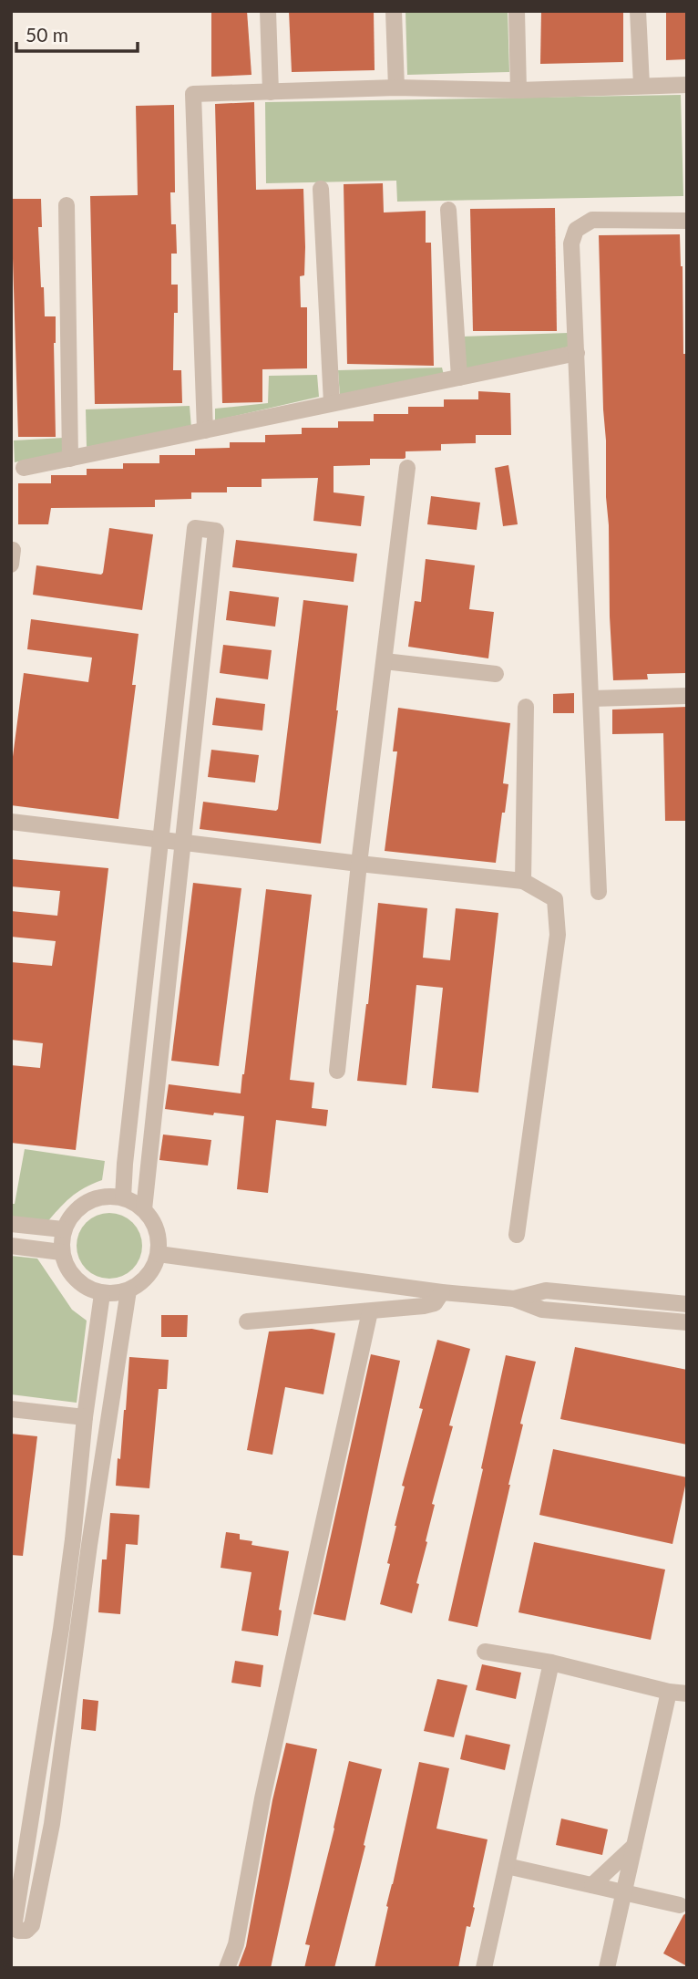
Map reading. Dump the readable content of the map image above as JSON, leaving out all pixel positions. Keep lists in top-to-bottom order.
{
  "scale_bar": "50 m"
}
